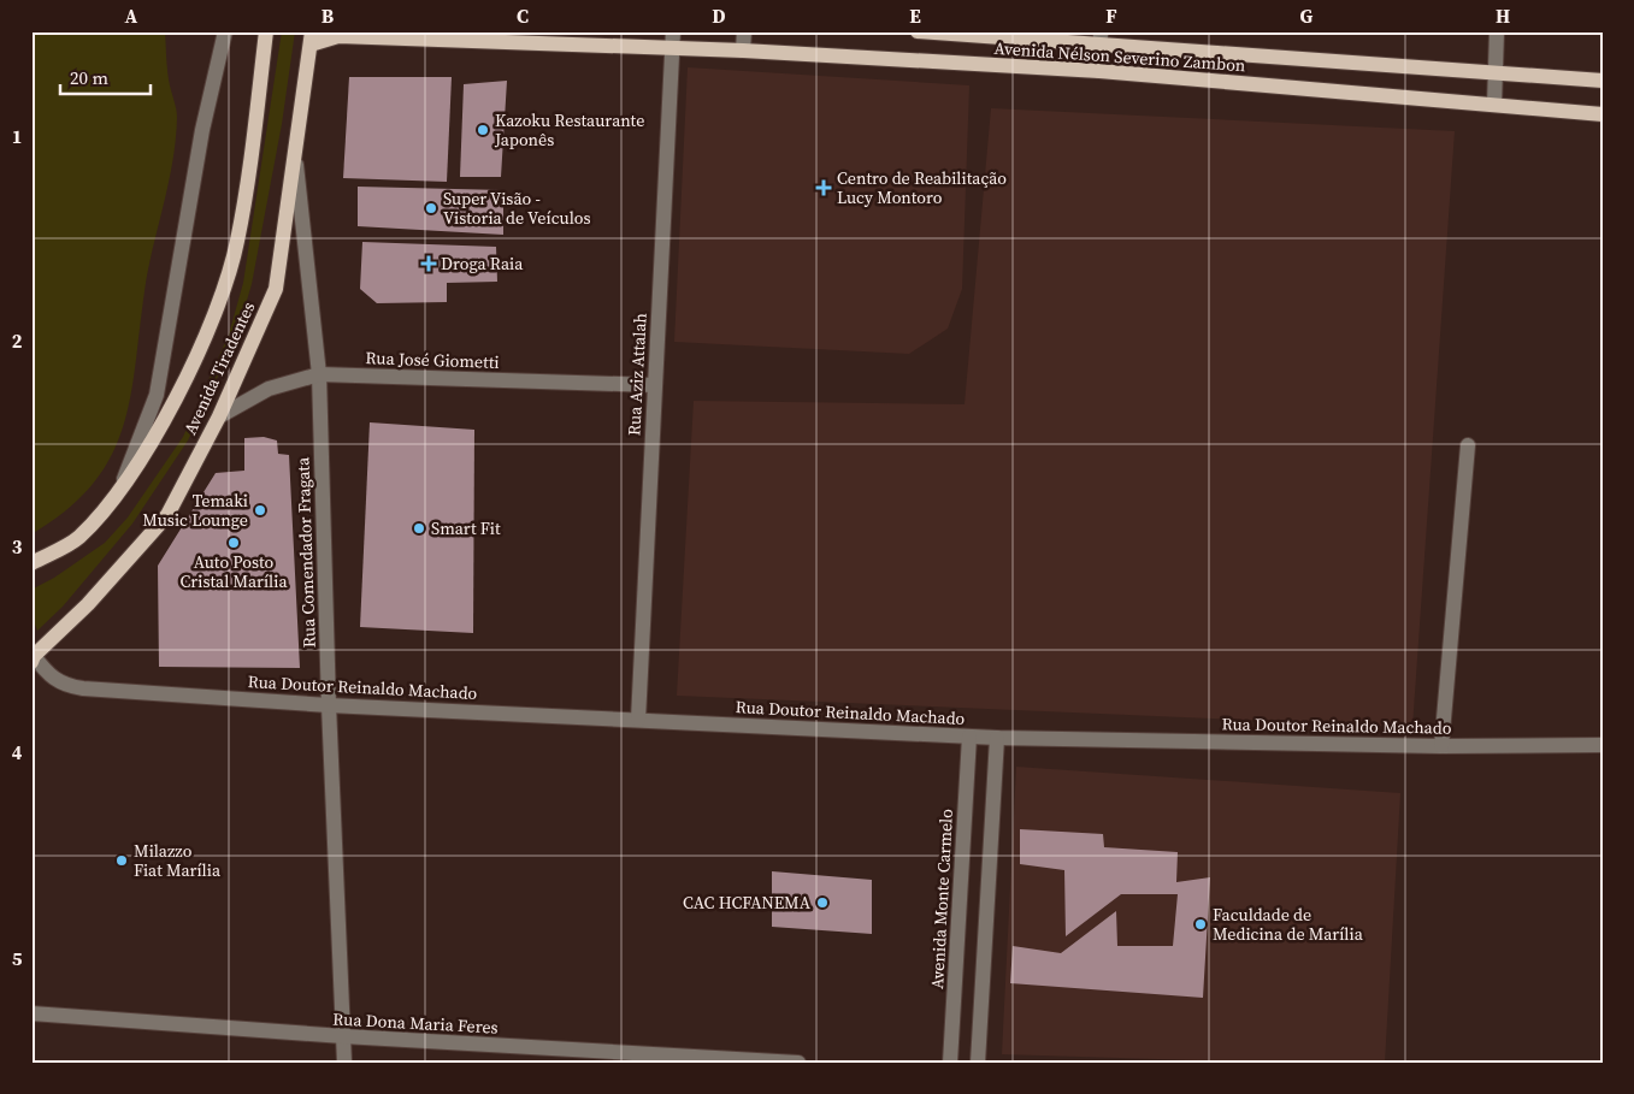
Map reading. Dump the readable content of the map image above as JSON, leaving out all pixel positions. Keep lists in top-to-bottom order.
{
  "streets": {
    "main road": ["Avenida Nélson Severino Zambon", "Avenida Tiradentes"],
    "street": [
      "Rua José Giometti",
      "Rua Aziz Attalah",
      "Rua Comendador Fragata",
      "Rua Doutor Reinaldo Machado",
      "Avenida Monte Carmelo",
      "Rua Dona Maria Feres"
    ]
  },
  "crossings": [
    ["Avenida Nélson Severino Zambon", "Avenida Tiradentes"],
    ["Avenida Nélson Severino Zambon", "Rua Aziz Attalah"],
    ["Rua José Giometti", "Avenida Tiradentes"],
    ["Rua José Giometti", "Rua Aziz Attalah"],
    ["Rua José Giometti", "Rua Comendador Fragata"],
    ["Avenida Tiradentes", "Rua Comendador Fragata"],
    ["Avenida Tiradentes", "Rua Doutor Reinaldo Machado"],
    ["Rua Aziz Attalah", "Rua Doutor Reinaldo Machado"],
    ["Rua Comendador Fragata", "Rua Doutor Reinaldo Machado"],
    ["Rua Comendador Fragata", "Rua Dona Maria Feres"],
    ["Rua Doutor Reinaldo Machado", "Avenida Monte Carmelo"]
  ],
  "places": {
    "other": [
      "Kazoku Restaurante Japonês",
      "Super Visão - Vistoria de Veículos",
      "Temaki Music Lounge",
      "Smart Fit",
      "Auto Posto Cristal Marília",
      "Milazzo Fiat Marília",
      "CAC HCFANEMA",
      "Faculdade de Medicina de Marília"
    ],
    "health": ["Centro de Reabilitação Lucy Montoro", "Droga Raia"]
  },
  "scale_bar": "20 m",
  "grid": {
    "columns": [
      "A",
      "B",
      "C",
      "D",
      "E",
      "F",
      "G",
      "H"
    ],
    "rows": [
      "1",
      "2",
      "3",
      "4",
      "5"
    ]
  }
}
